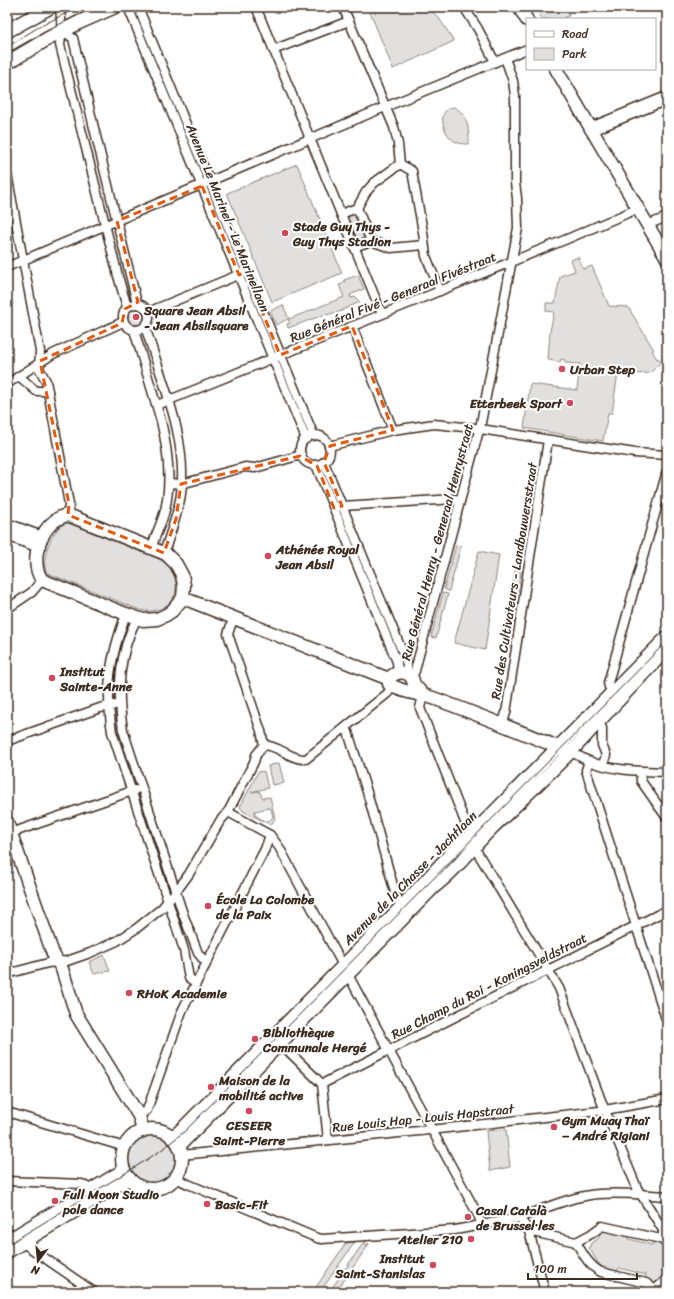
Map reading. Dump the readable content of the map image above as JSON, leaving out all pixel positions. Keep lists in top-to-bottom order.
{
  "streets": {
    "street": [
      "Avenue Le Marinel - Le Marinellaan",
      "Rue Général Fivé - Generaal Fivéstraat",
      "Rue Général Henry - Generaal Henrystraat",
      "Rue des Cultivateurs - Landbouwersstraat",
      "Avenue de la Chasse - Jachtlaan",
      "Rue Champ du Roi - Koningsveldstraat",
      "Rue Louis Hap - Louis Hapstraat"
    ]
  },
  "crossings": [
    ["Avenue Le Marinel - Le Marinellaan", "Rue Général Fivé - Generaal Fivéstraat"],
    ["Rue Général Fivé - Generaal Fivéstraat", "Rue Général Henry - Generaal Henrystraat"],
    ["Avenue de la Chasse - Jachtlaan", "Rue Louis Hap - Louis Hapstraat"]
  ],
  "places": [
    "Stade Guy Thys - Guy Thys Stadion",
    "Square Jean Absil - Jean Absilsquare",
    "Urban Step",
    "Etterbeek Sport",
    "Athénée Royal Jean Absil",
    "Institut Sainte-Anne",
    "École La Colombe de la Paix",
    "RHoK Academie",
    "Bibliothèque Communale Hergé",
    "Maison de la mobilité active",
    "CESEER Saint-Pierre",
    "Gym Muay Thaï – André Rigiani",
    "Full Moon Studio pole dance",
    "Basic-Fit",
    "Casal Català de Brussel·les",
    "Atelier 210",
    "Institut Saint-Stanislas"
  ],
  "legend": ["Road", "Park"],
  "scale_bar": "100 m",
  "north": "bottom"
}
